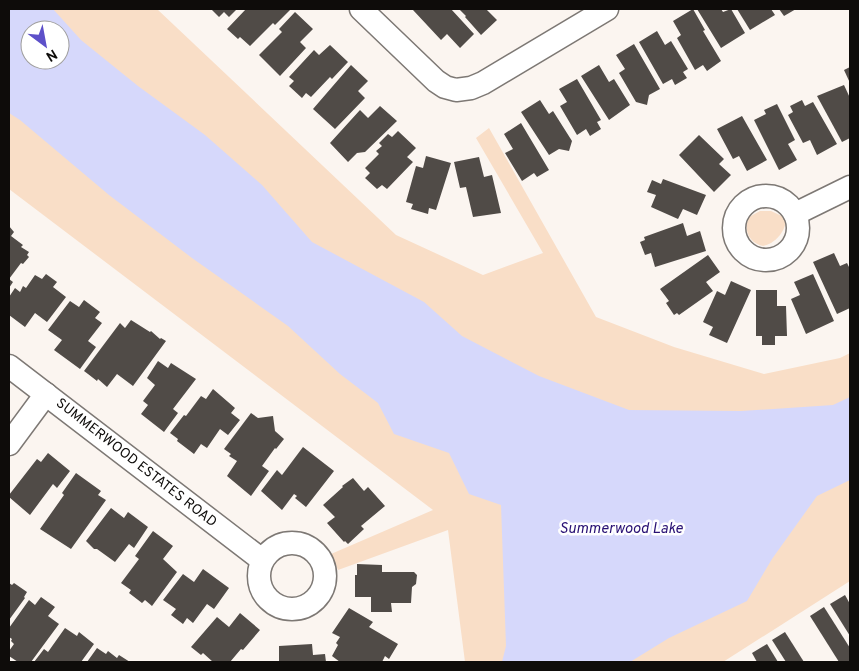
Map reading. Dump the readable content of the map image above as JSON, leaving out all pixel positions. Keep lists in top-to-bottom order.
{
  "streets": {
    "street": ["SUMMERWOOD ESTATES ROAD"]
  },
  "water": ["Summerwood Lake"],
  "north": "bottom right"
}
